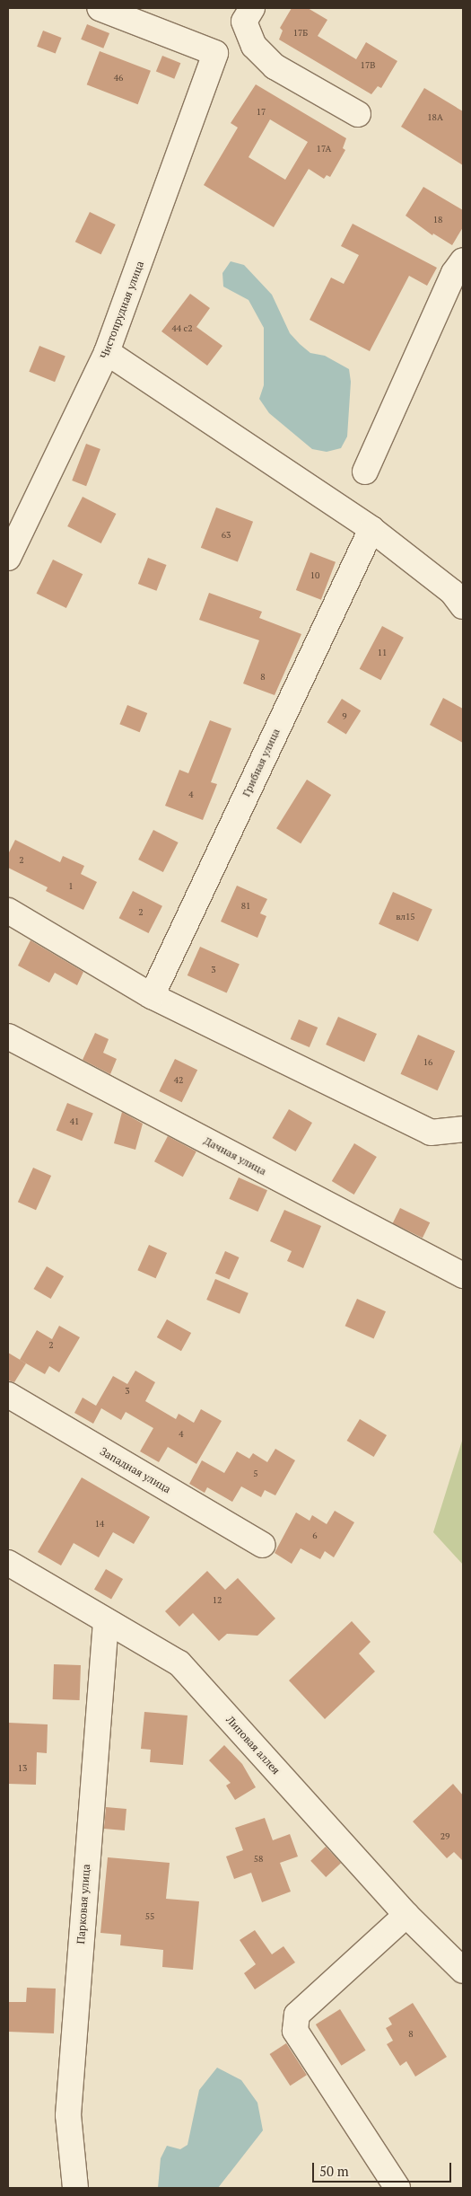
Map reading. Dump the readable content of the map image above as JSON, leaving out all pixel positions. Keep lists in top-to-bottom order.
{
  "streets": {
    "street": [
      "Чистопрудная улица",
      "Грибная улица",
      "Дачная улица",
      "Западная улица",
      "Липовая аллея",
      "Парковая улица"
    ]
  },
  "crossings": [
    ["Липовая аллея", "Парковая улица"]
  ],
  "house_numbers": [
    "17Б",
    "17В",
    "46",
    "17",
    "18А",
    "17А",
    "18",
    "44 с2",
    "63",
    "10",
    "11",
    "8",
    "9",
    "4",
    "2",
    "1",
    "81",
    "2",
    "вл15",
    "3",
    "16",
    "42",
    "41",
    "2",
    "3",
    "4",
    "5",
    "14",
    "6",
    "12",
    "13",
    "29",
    "58",
    "55",
    "8"
  ],
  "scale_bar": "50 m"
}
